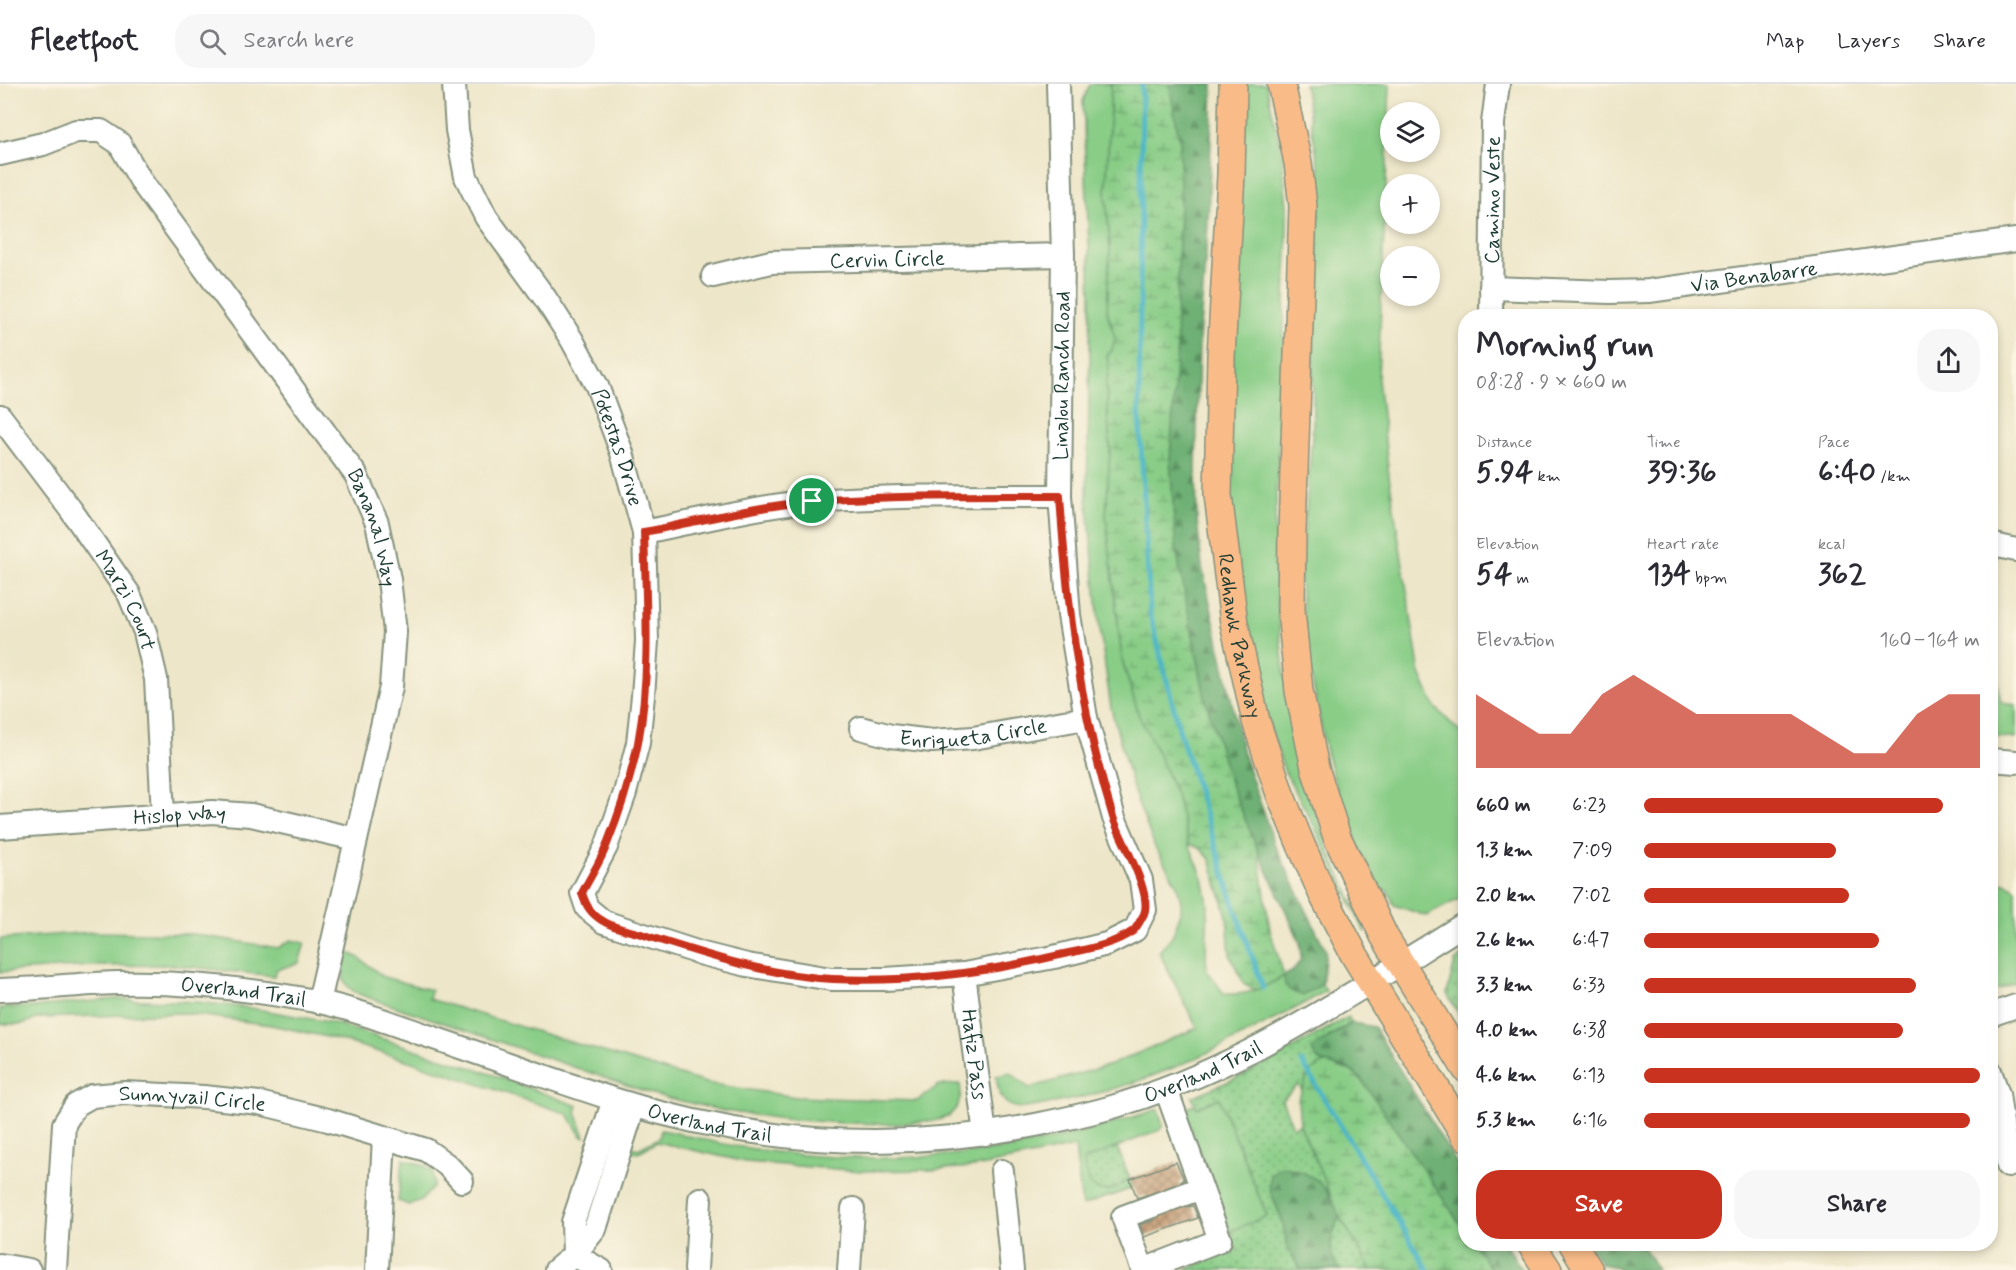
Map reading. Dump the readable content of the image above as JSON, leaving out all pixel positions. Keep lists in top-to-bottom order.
{
  "streets": {
    "main road": ["Redhawk Parkway"],
    "street": [
      "Camino Veste",
      "Cervin Circle",
      "Via Benabarre",
      "Linalou Ranch Road",
      "Potestas Drive",
      "Bananal Way",
      "Marzi Court",
      "Enriqueta Circle",
      "Hislop Way",
      "Overland Trail",
      "Hafiz Pass",
      "Sunnyvail Circle"
    ]
  },
  "crossings": [
    ["Camino Veste", "Via Benabarre"],
    ["Cervin Circle", "Linalou Ranch Road"],
    ["Linalou Ranch Road", "Potestas Drive"],
    ["Linalou Ranch Road", "Enriqueta Circle"],
    ["Potestas Drive", "Hafiz Pass"],
    ["Bananal Way", "Hislop Way"],
    ["Bananal Way", "Overland Trail"],
    ["Marzi Court", "Hislop Way"],
    ["Redhawk Parkway", "Overland Trail"],
    ["Overland Trail", "Hafiz Pass"]
  ],
  "page": {
    "header": "Fleetfoot",
    "search": "Search here",
    "nav": ["Map", "Layers", "Share"],
    "map_buttons": ["+", "−"],
    "heading": ["Morning run", "08:28 · 9 × 660 m"],
    "stats": [
      ["Distance", "5.94 km"],
      ["Time", "39:36"],
      ["Pace", "6:40 /km"],
      ["Elevation", "54 m"],
      ["Heart rate", "134 bpm"],
      ["kcal", "362"]
    ],
    "chart": ["Elevation", "160–164 m"],
    "list": [
      {
        "name": "660 m",
        "note": "6:23"
      },
      {
        "name": "1.3 km",
        "note": "7:09"
      },
      {
        "name": "2.0 km",
        "note": "7:02"
      },
      {
        "name": "2.6 km",
        "note": "6:47"
      },
      {
        "name": "3.3 km",
        "note": "6:33"
      },
      {
        "name": "4.0 km",
        "note": "6:38"
      },
      {
        "name": "4.6 km",
        "note": "6:13"
      },
      {
        "name": "5.3 km",
        "note": "6:16"
      }
    ],
    "buttons": ["Save", "Share"]
  }
}
